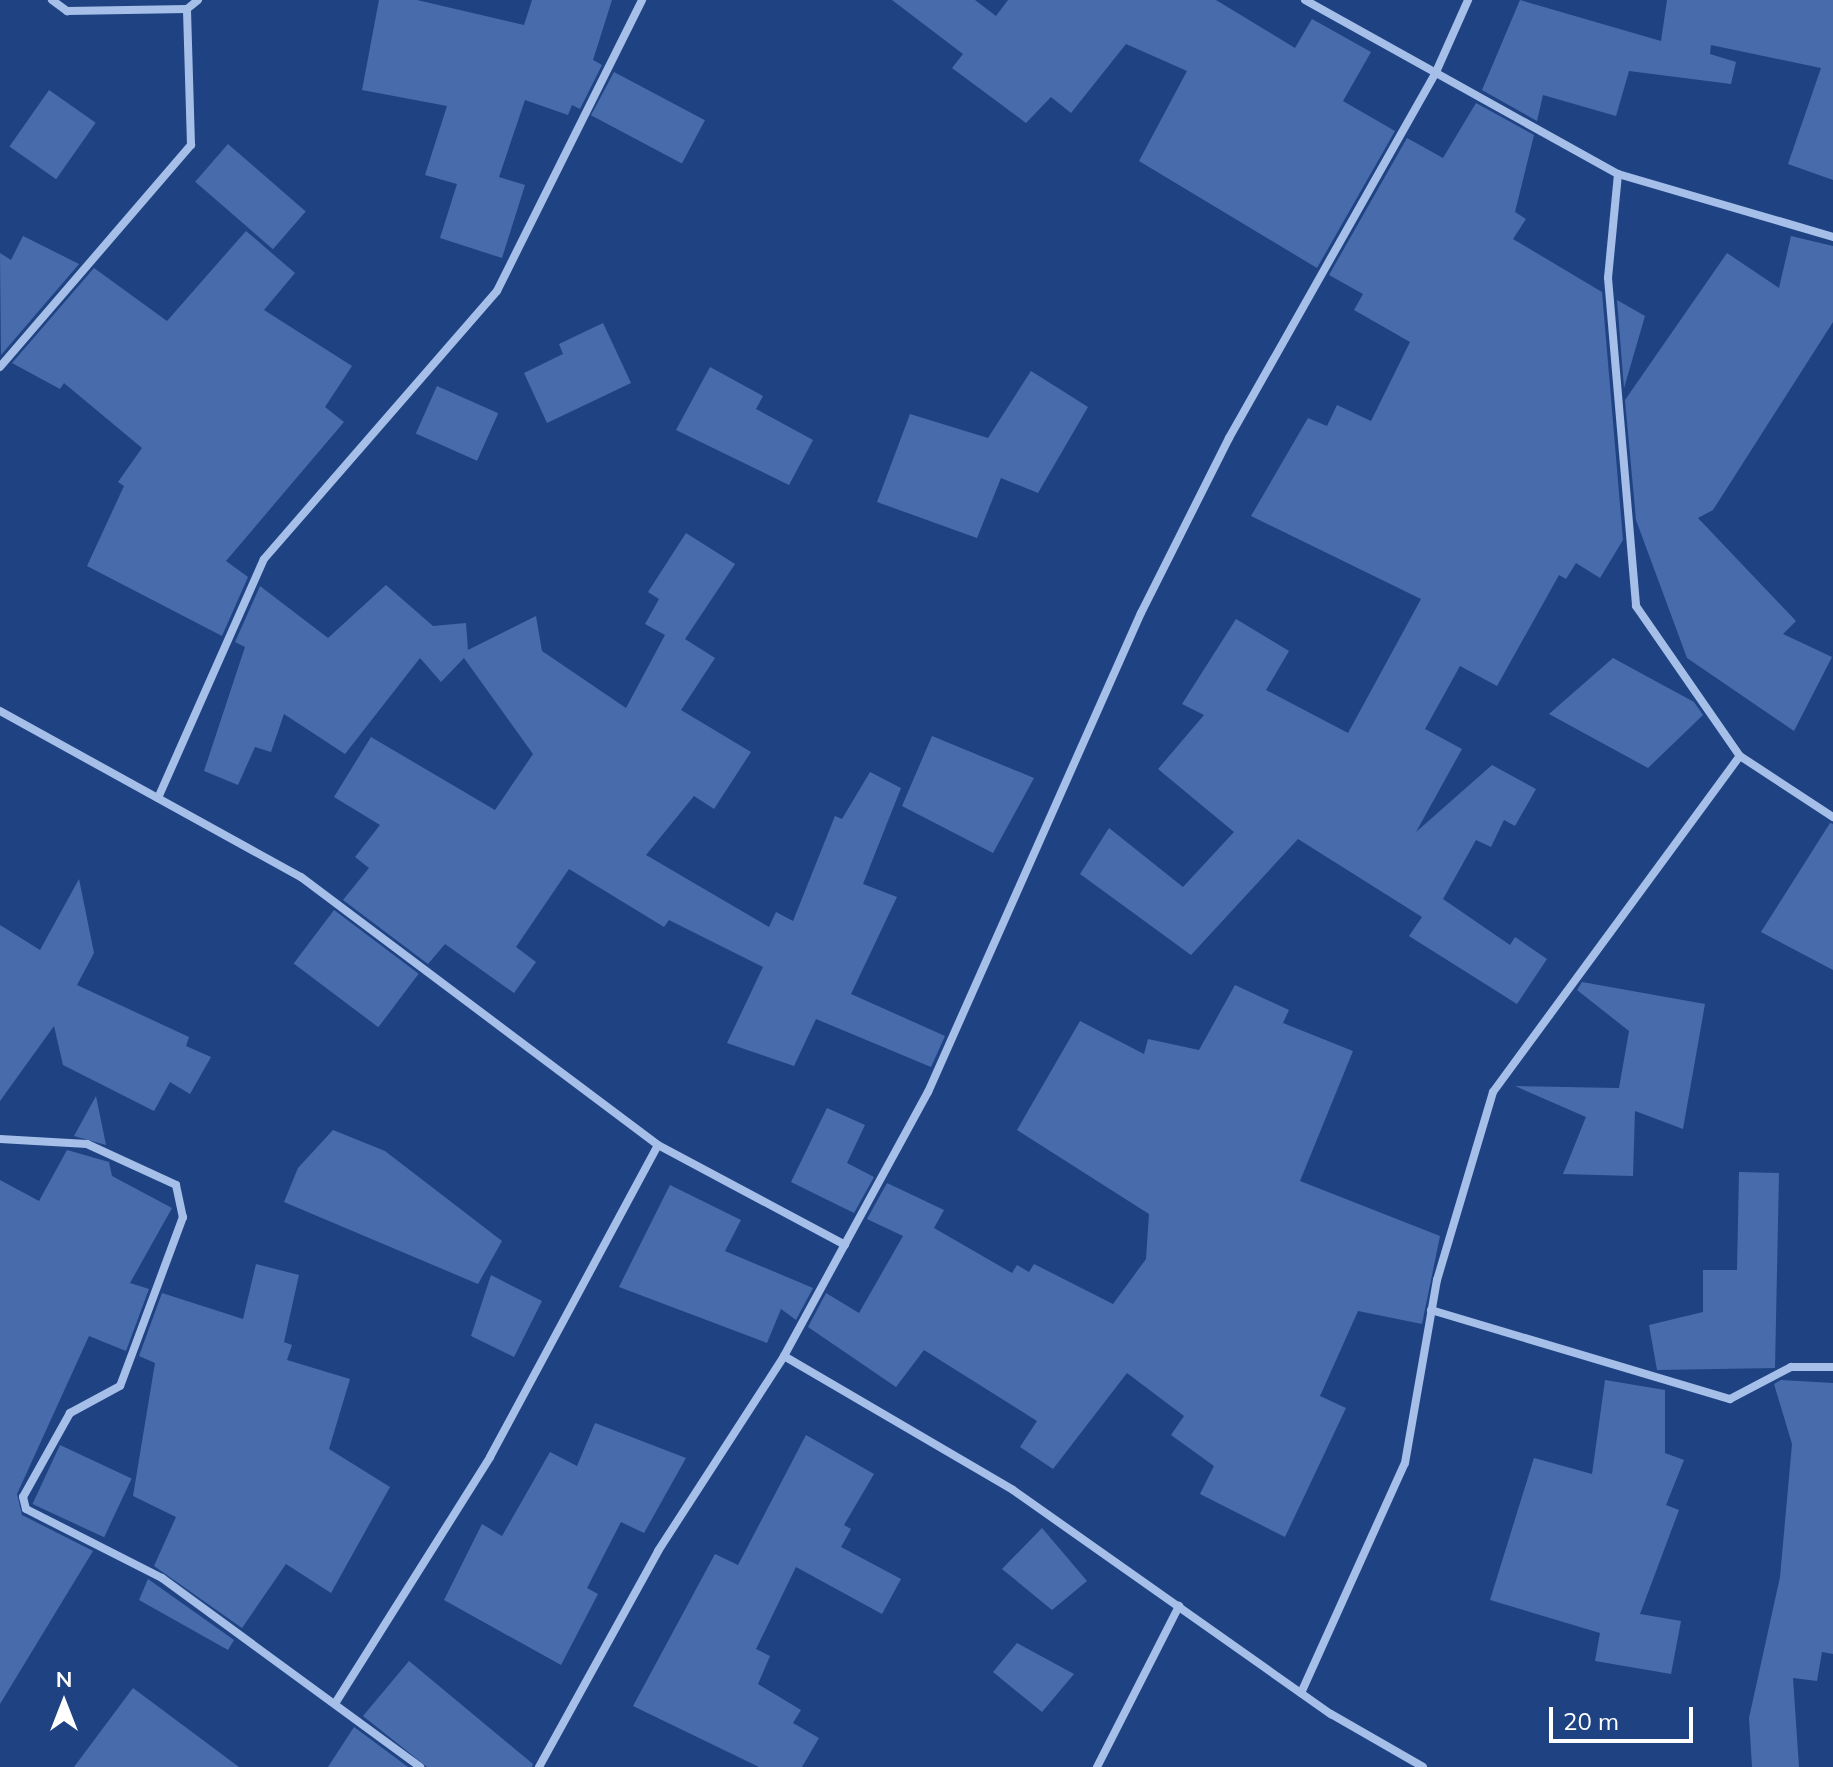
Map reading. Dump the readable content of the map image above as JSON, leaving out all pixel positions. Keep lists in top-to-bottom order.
{
  "scale_bar": "20 m",
  "north": "top"
}
